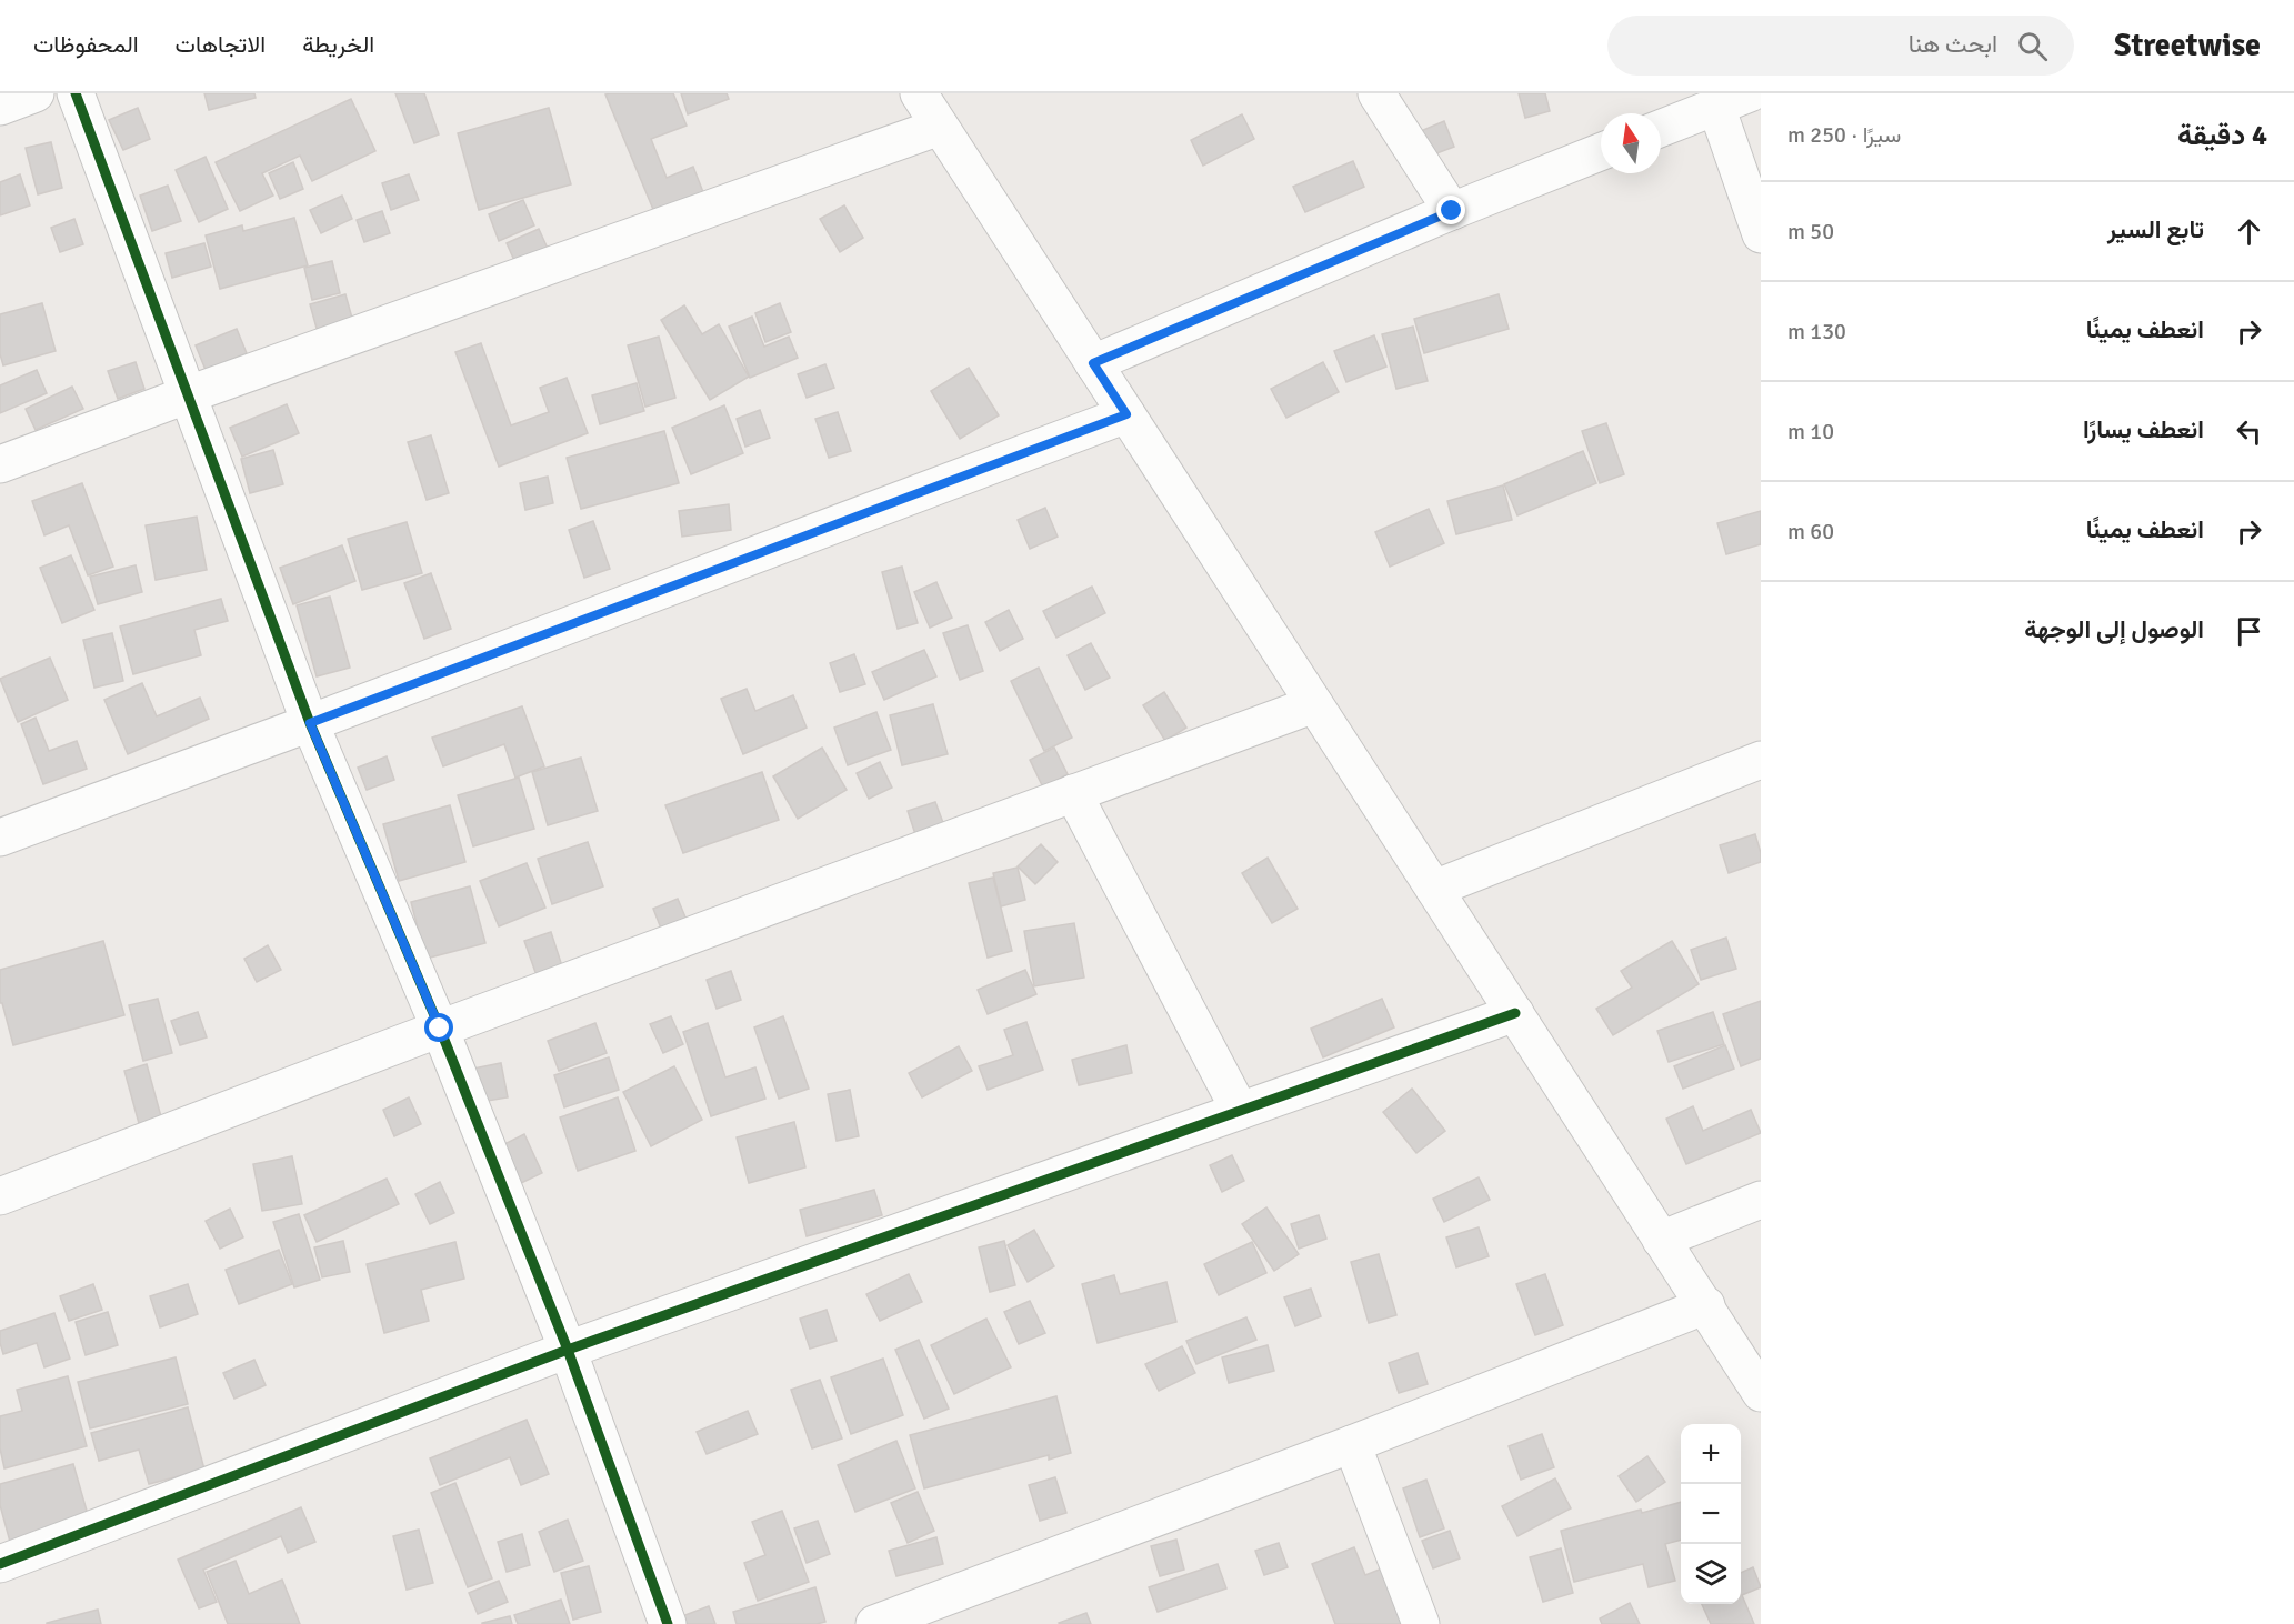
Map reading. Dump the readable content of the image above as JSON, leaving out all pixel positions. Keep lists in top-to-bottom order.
{
  "north": "top",
  "page": {
    "header": "Streetwise",
    "search": "ابحث هنا",
    "nav": ["الخريطة", "الاتجاهات", "المحفوظات"],
    "heading": ["4 دقيقة", "سيرًا · 250 m"],
    "list": [
      ["تابع السير", "50 m"],
      ["انعطف يمينًا", "130 m"],
      ["انعطف يسارًا", "10 m"],
      ["انعطف يمينًا", "60 m"],
      "الوصول إلى الوجهة"
    ],
    "map_buttons": ["+", "−"]
  }
}
